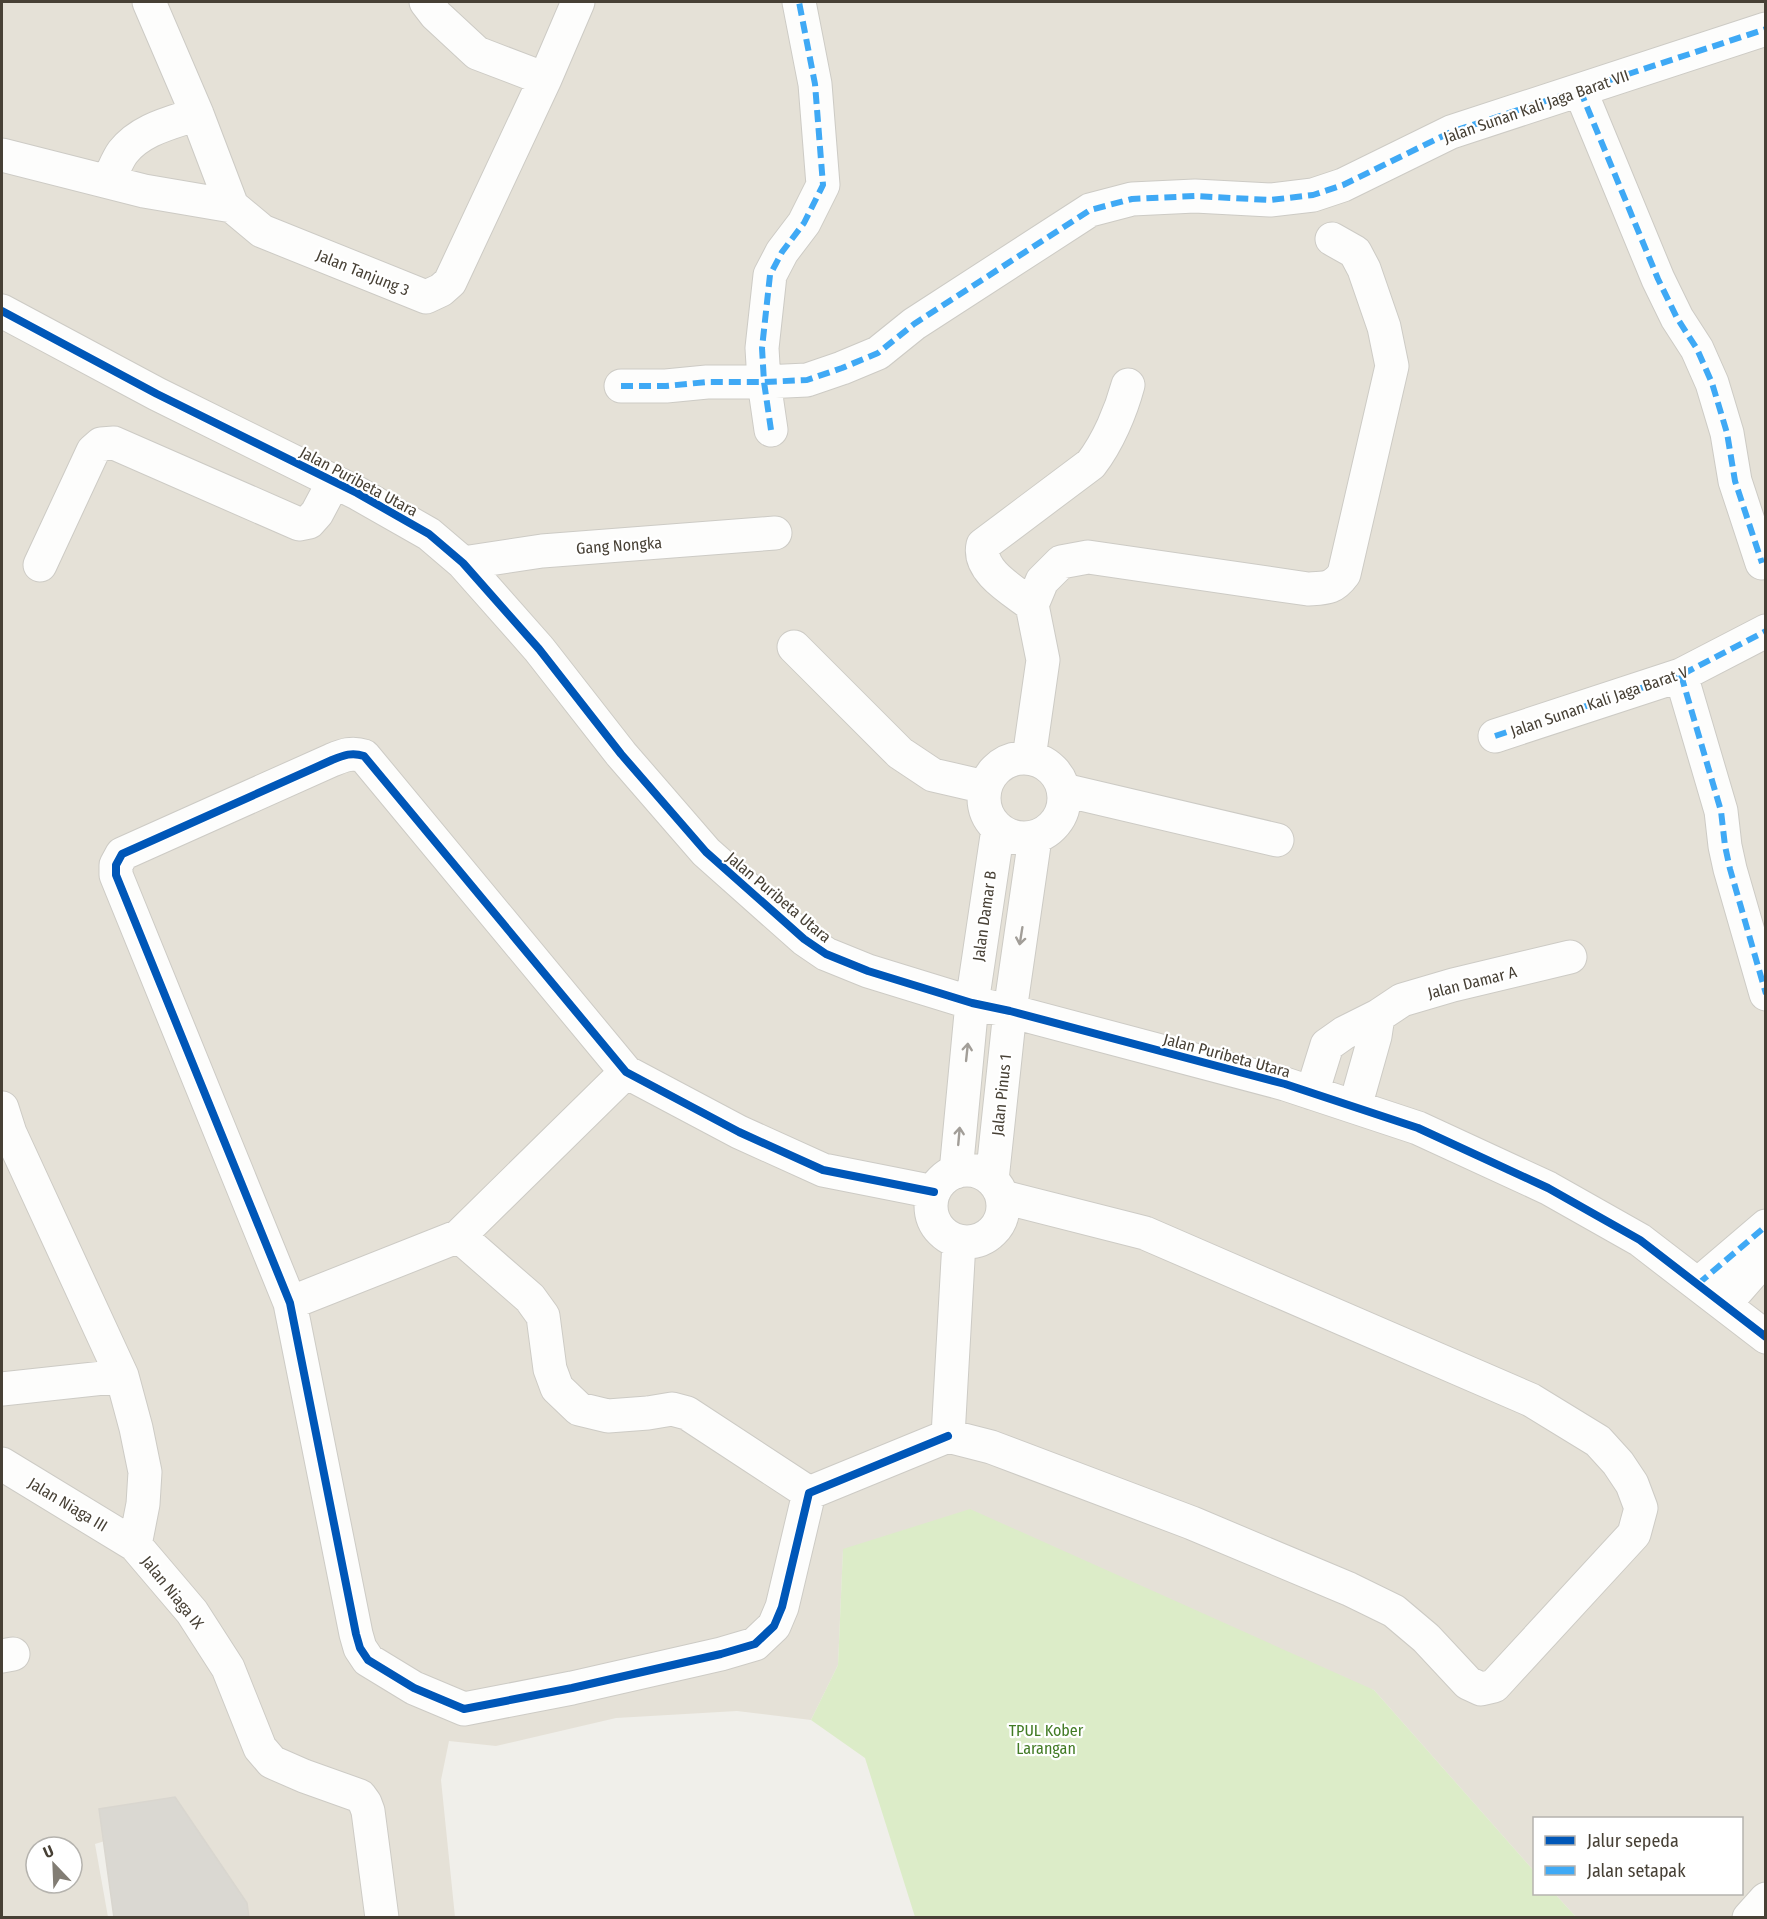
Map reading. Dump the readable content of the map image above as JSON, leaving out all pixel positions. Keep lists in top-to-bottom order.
{
  "streets": {
    "street": [
      "Jalan Sunan Kali Jaga Barat VII",
      "Jalan Tanjung 3",
      "Jalan Puribeta Utara",
      "Gang Nongka",
      "Jalan Sunan Kali Jaga Barat V",
      "Jalan Damar B",
      "Jalan Damar A",
      "Jalan Pinus 1",
      "Jalan Niaga III",
      "Jalan Niaga IX"
    ]
  },
  "crossings": [
    ["Jalan Puribeta Utara", "Gang Nongka"],
    ["Jalan Puribeta Utara", "Jalan Damar B"],
    ["Jalan Puribeta Utara", "Jalan Damar A"],
    ["Jalan Puribeta Utara", "Jalan Pinus 1"],
    ["Jalan Niaga III", "Jalan Niaga IX"]
  ],
  "parks": ["TPUL Kober Larangan"],
  "legend": ["Jalur sepeda", "Jalan setapak"],
  "north": "top left"
}
